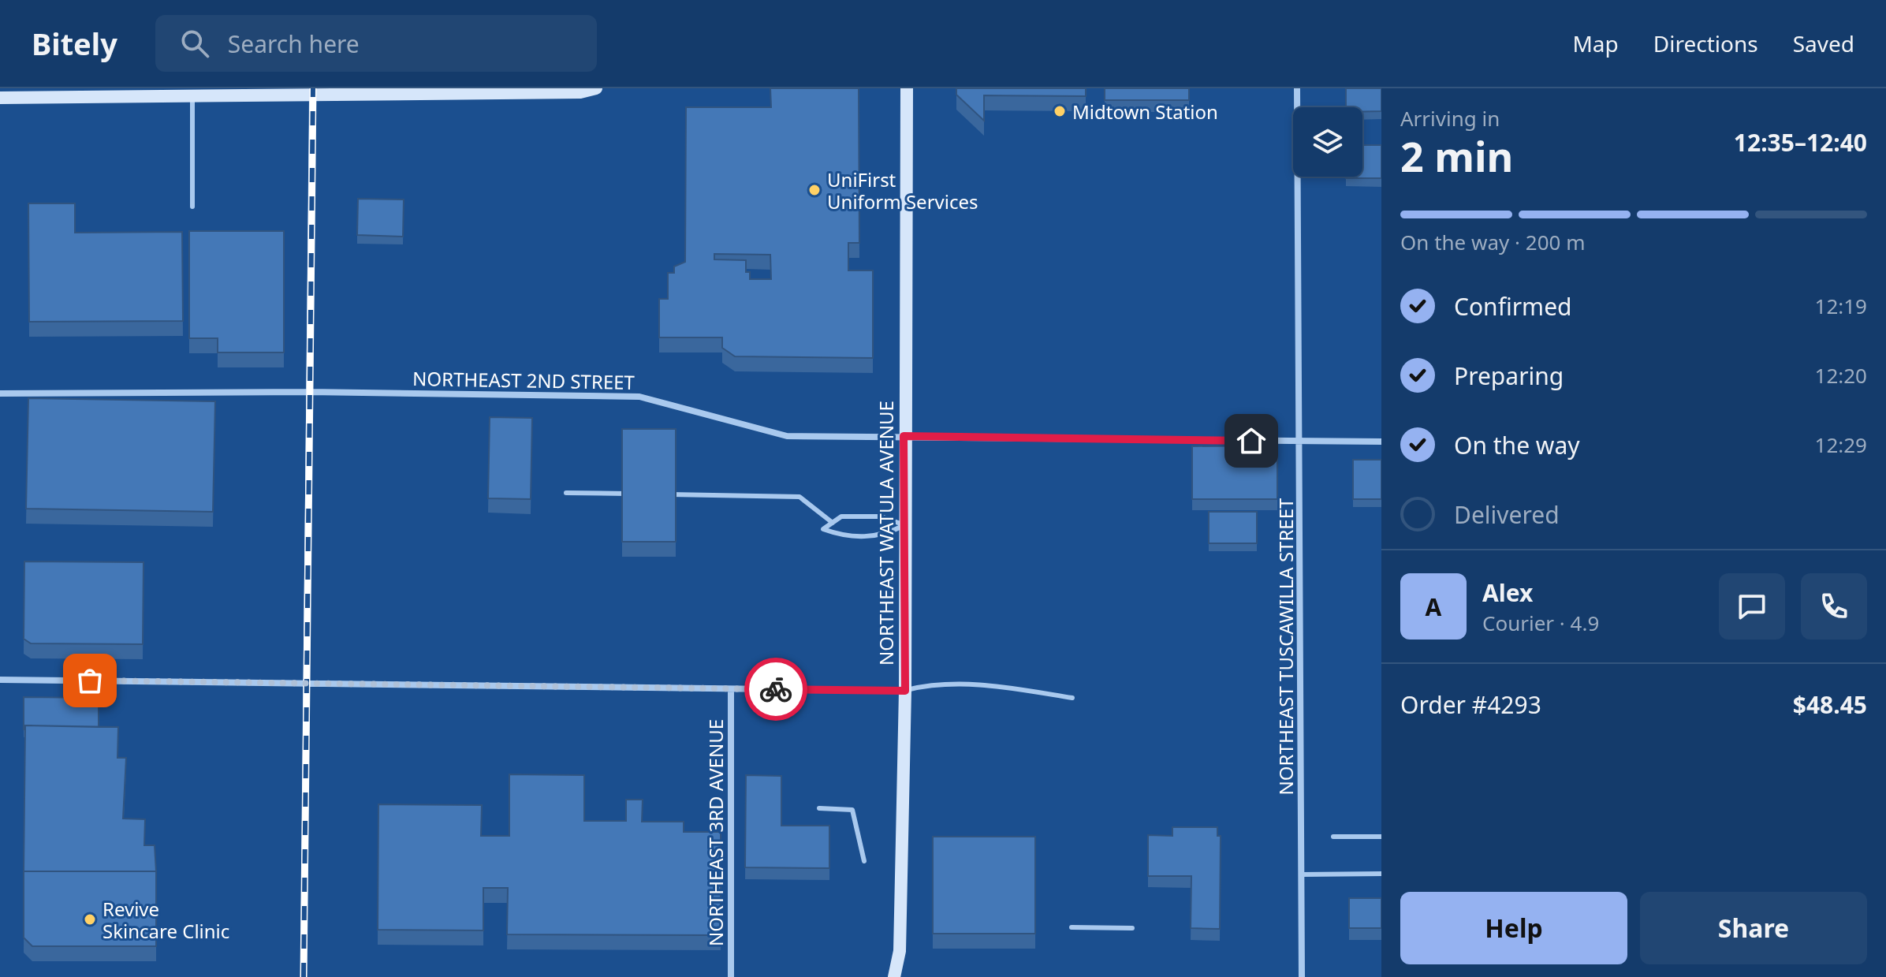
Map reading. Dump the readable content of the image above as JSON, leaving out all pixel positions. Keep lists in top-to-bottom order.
{
  "streets": {
    "street": [
      "NORTHEAST 2ND STREET",
      "NORTHEAST WATULA AVENUE",
      "NORTHEAST TUSCAWILLA STREET",
      "NORTHEAST 3RD AVENUE"
    ]
  },
  "crossings": [
    ["NORTHEAST 2ND STREET", "NORTHEAST WATULA AVENUE"],
    ["NORTHEAST 2ND STREET", "NORTHEAST TUSCAWILLA STREET"]
  ],
  "places": ["Midtown Station", "UniFirst Uniform Services", "Revive Skincare Clinic"],
  "page": {
    "header": "Bitely",
    "search": "Search here",
    "nav": ["Map", "Directions", "Saved"],
    "heading": ["2 min", "Arriving in", "12:35–12:40"],
    "panel": [
      "Alex",
      "Courier · 4.9",
      "Order #4293",
      "$48.45"
    ],
    "bar": "On the way · 200 m",
    "list": [
      ["Confirmed", "12:19"],
      ["Preparing", "12:20"],
      ["On the way", "12:29"],
      "Delivered"
    ],
    "round": "A",
    "buttons": ["Help", "Share"]
  }
}
